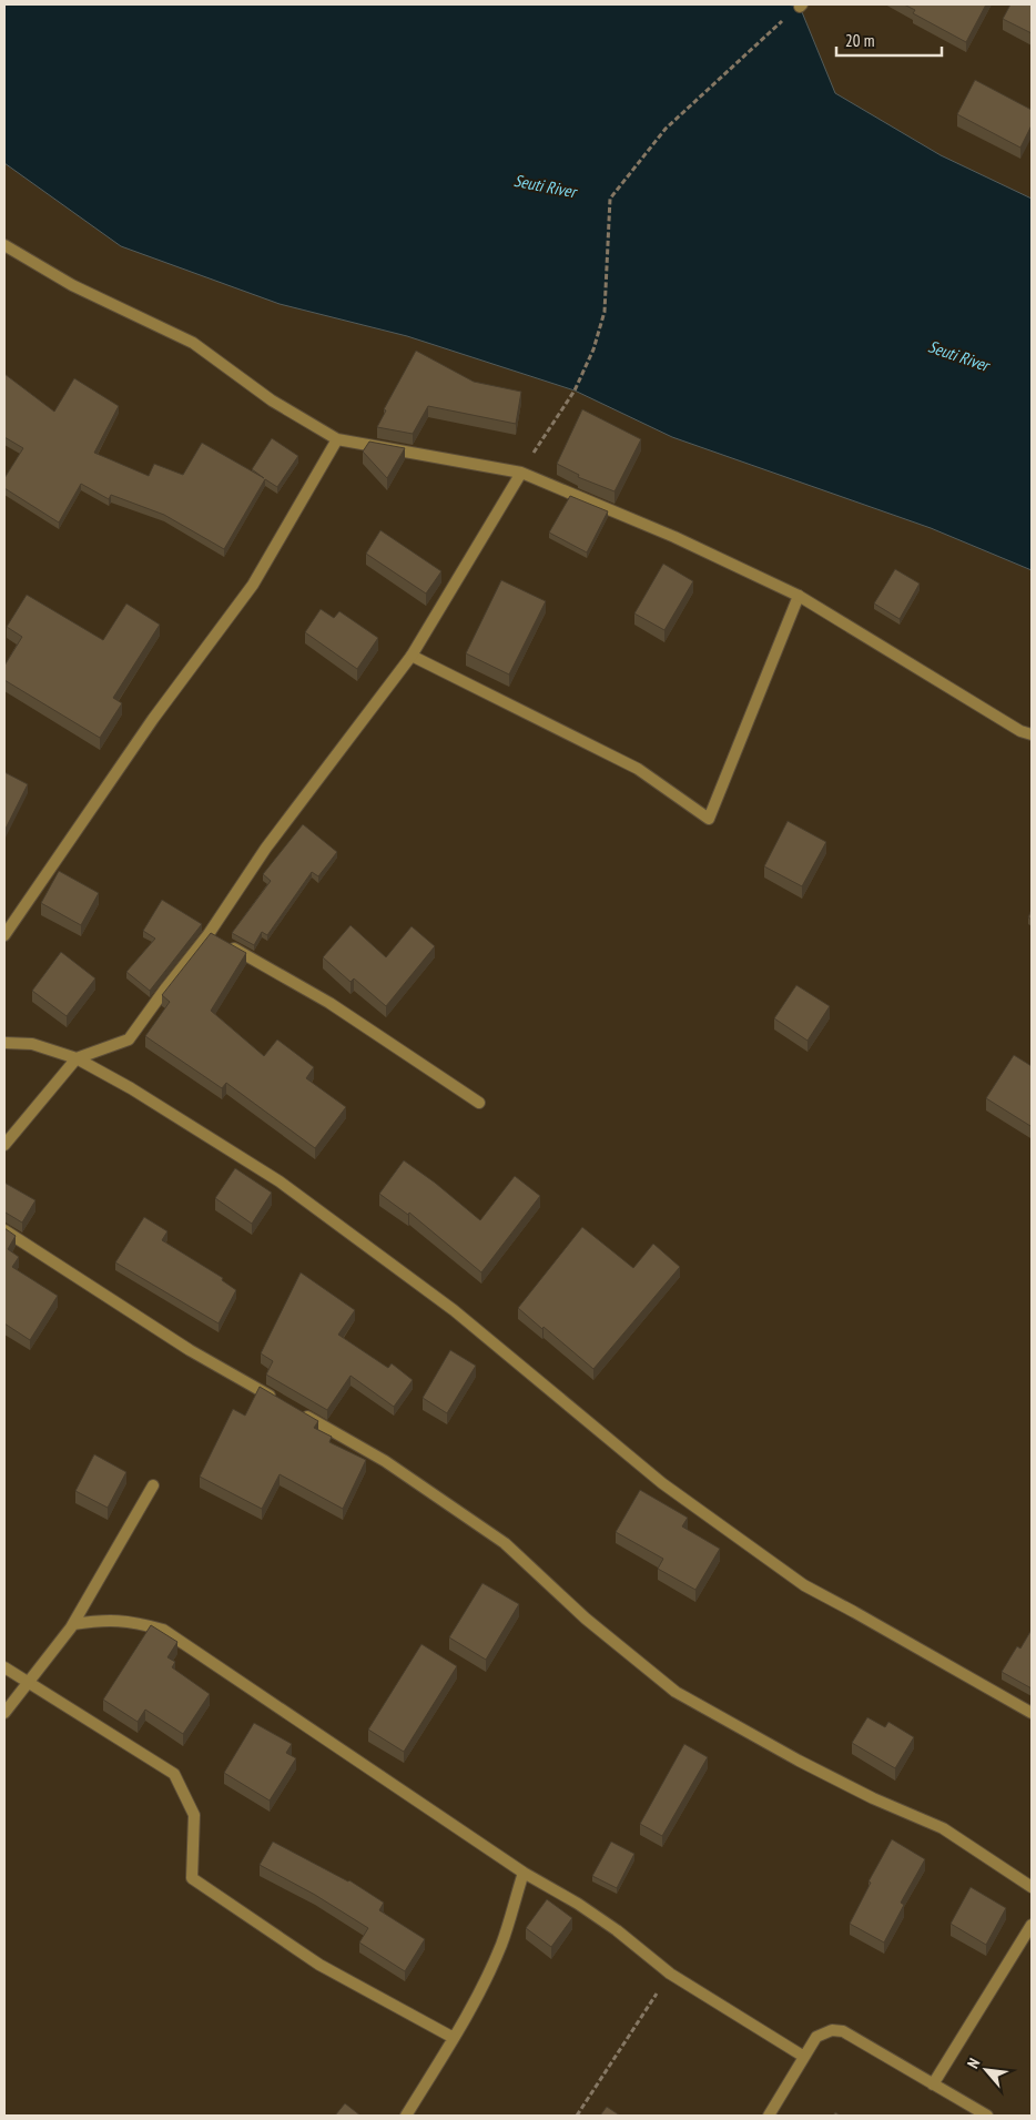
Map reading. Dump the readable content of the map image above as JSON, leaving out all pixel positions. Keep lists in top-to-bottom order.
{
  "water": ["Seuti River"],
  "scale_bar": "20 m",
  "north": "top left"
}
